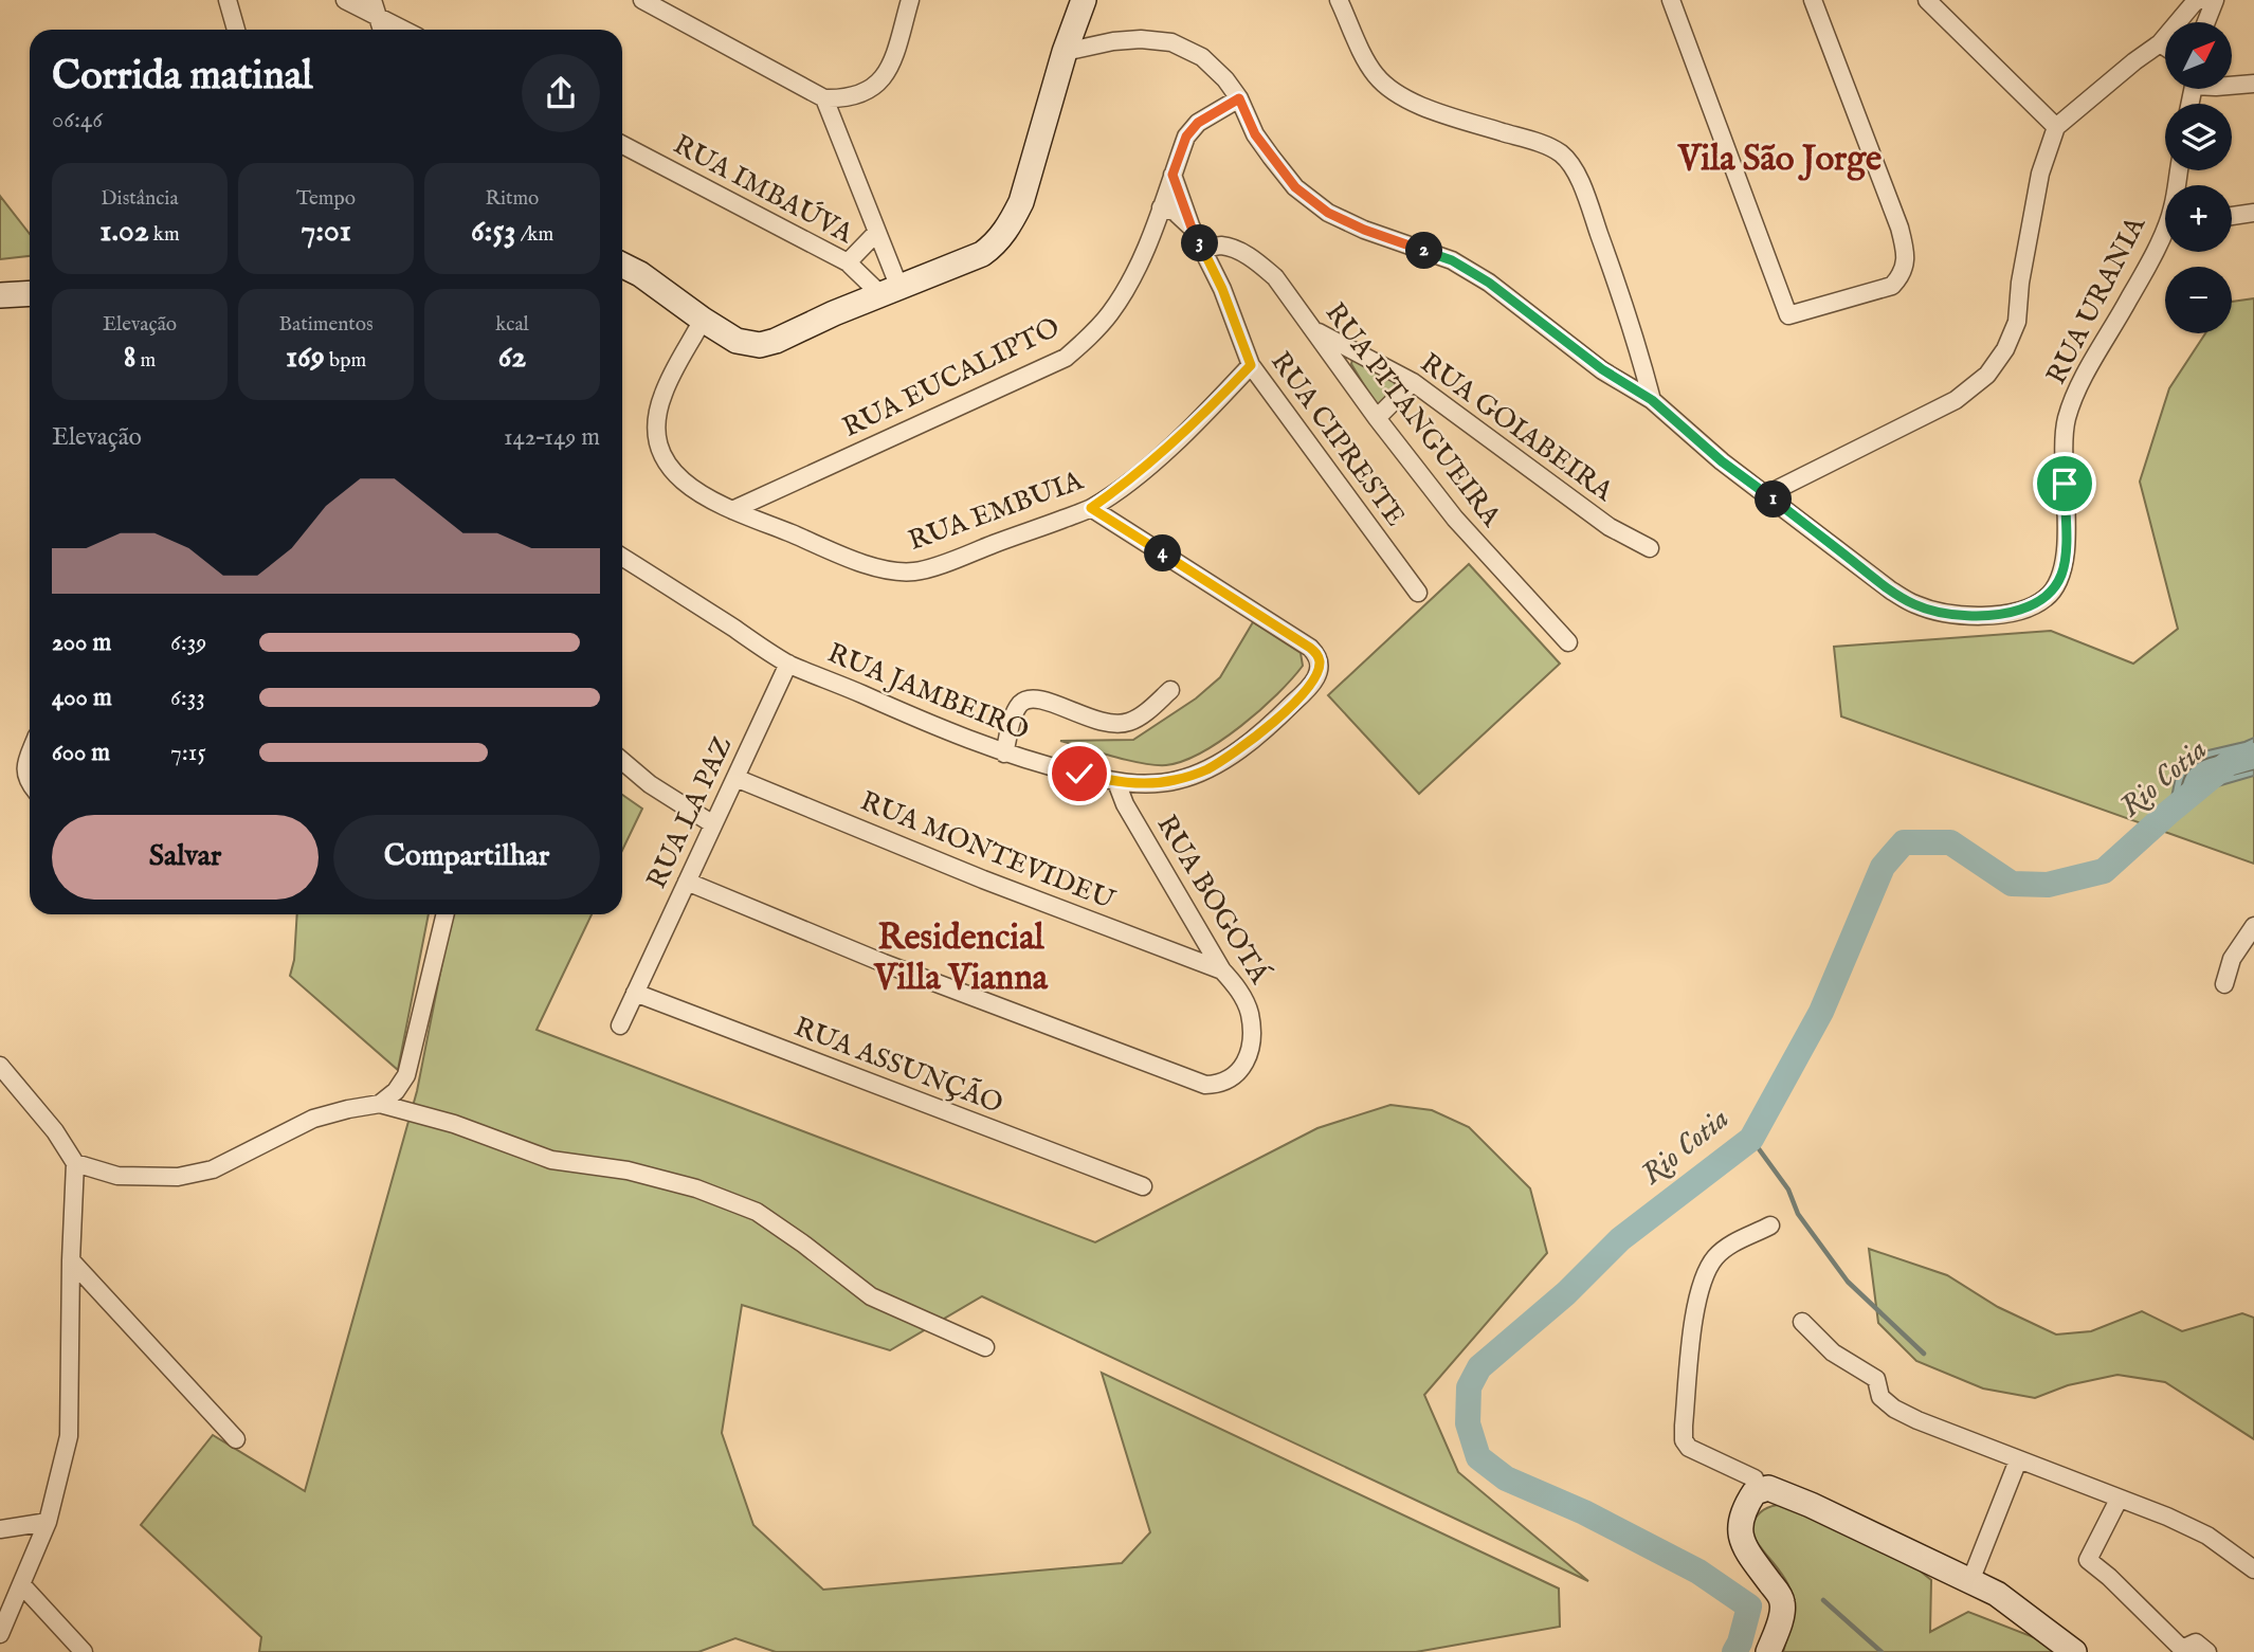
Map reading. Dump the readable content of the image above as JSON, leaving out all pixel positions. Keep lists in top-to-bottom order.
{
  "streets": {
    "street": [
      "RUA IMBAÚVA",
      "RUA URANIA",
      "RUA EUCALIPTO",
      "RUA PITANGUEIRA",
      "RUA GOIABEIRA",
      "RUA CIPRESTE",
      "RUA EMBUIA",
      "RUA JAMBEIRO",
      "RUA LA PAZ",
      "RUA MONTEVIDEU",
      "RUA BOGOTÁ",
      "RUA ASSUNÇÃO"
    ]
  },
  "crossings": [
    ["RUA EUCALIPTO", "RUA CIPRESTE"],
    ["RUA EUCALIPTO", "RUA EMBUIA"],
    ["RUA PITANGUEIRA", "RUA GOIABEIRA"],
    ["RUA PITANGUEIRA", "RUA CIPRESTE"],
    ["RUA CIPRESTE", "RUA EMBUIA"],
    ["RUA EMBUIA", "RUA JAMBEIRO"],
    ["RUA JAMBEIRO", "RUA LA PAZ"],
    ["RUA JAMBEIRO", "RUA BOGOTÁ"],
    ["RUA LA PAZ", "RUA MONTEVIDEU"],
    ["RUA LA PAZ", "RUA BOGOTÁ"],
    ["RUA LA PAZ", "RUA ASSUNÇÃO"],
    ["RUA MONTEVIDEU", "RUA BOGOTÁ"]
  ],
  "districts": ["Vila São Jorge", "Residencial Villa Vianna"],
  "water": ["Rio Cotia"],
  "north": "top right",
  "page": {
    "map_buttons": ["+", "−"],
    "heading": ["Corrida matinal", "06:46"],
    "stats": [
      ["Distância", "1.02 km"],
      ["Tempo", "7:01"],
      ["Ritmo", "6:53 /km"],
      ["Elevação", "8 m"],
      ["Batimentos", "169 bpm"],
      ["kcal", "62"]
    ],
    "pins": [
      "3",
      "2",
      "1",
      "4"
    ],
    "chart": ["Elevação", "142–149 m"],
    "list": [
      {
        "name": "200 m",
        "note": "6:39"
      },
      {
        "name": "400 m",
        "note": "6:33"
      },
      {
        "name": "600 m",
        "note": "7:15"
      }
    ],
    "buttons": ["Salvar", "Compartilhar"]
  }
}
